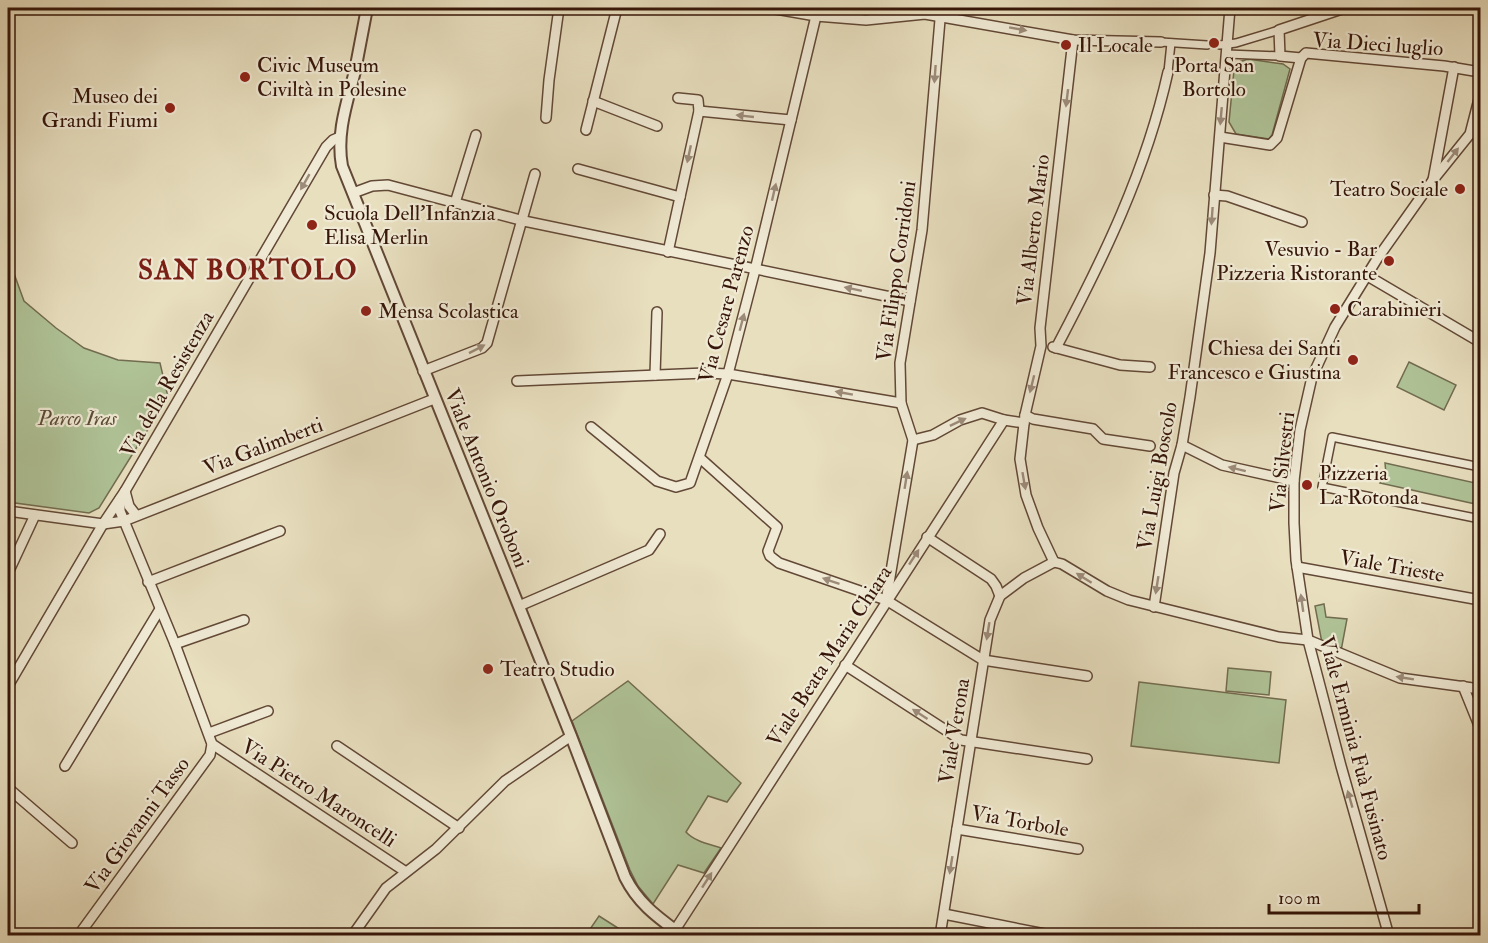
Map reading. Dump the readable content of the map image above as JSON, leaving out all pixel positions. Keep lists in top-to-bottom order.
{
  "streets": {
    "street": [
      "Via Dieci luglio",
      "Via Alberto Mario",
      "Via Filippo Corridoni",
      "Via Cesare Parenzo",
      "Via della Resistenza",
      "Via Galimberti",
      "Via Silvestri",
      "Via Luigi Boscolo",
      "Viale Antonio Oroboni",
      "Viale Trieste",
      "Viale Beata Maria Chiara",
      "Viale Verona",
      "Viale Erminia Fuà Fusinato",
      "Via Pietro Maroncelli",
      "Via Torbole",
      "Via Giovanni Tasso"
    ]
  },
  "crossings": [
    ["Via Filippo Corridoni", "Viale Beata Maria Chiara"],
    ["Via della Resistenza", "Via Galimberti"],
    ["Via della Resistenza", "Viale Antonio Oroboni"],
    ["Via Galimberti", "Viale Antonio Oroboni"],
    ["Via Galimberti", "Via Giovanni Tasso"],
    ["Via Silvestri", "Viale Trieste"],
    ["Via Silvestri", "Viale Erminia Fuà Fusinato"],
    ["Viale Antonio Oroboni", "Viale Beata Maria Chiara"],
    ["Viale Antonio Oroboni", "Via Pietro Maroncelli"],
    ["Viale Trieste", "Viale Erminia Fuà Fusinato"],
    ["Viale Verona", "Via Torbole"],
    ["Via Pietro Maroncelli", "Via Giovanni Tasso"]
  ],
  "one_way": [
    "Via Cesare Parenzo",
    "Via della Resistenza",
    "Via Luigi Boscolo",
    "Viale Beata Maria Chiara",
    "Viale Verona",
    "Viale Erminia Fuà Fusinato"
  ],
  "districts": ["SAN BORTOLO"],
  "parks": ["Parco Iras"],
  "places": [
    "Porta San Bortolo",
    "Il Locale",
    "Civic Museum Civiltà in Polesine",
    "Museo dei Grandi Fiumi",
    "Teatro Sociale",
    "Scuola Dell'Infanzia Elisa Merlin",
    "Vesuvio - Bar Pizzeria Ristorante",
    "Carabinieri",
    "Mensa Scolastica",
    "Chiesa dei Santi Francesco e Giustina",
    "Pizzeria La Rotonda",
    "Teatro Studio"
  ],
  "scale_bar": "100 m"
}
